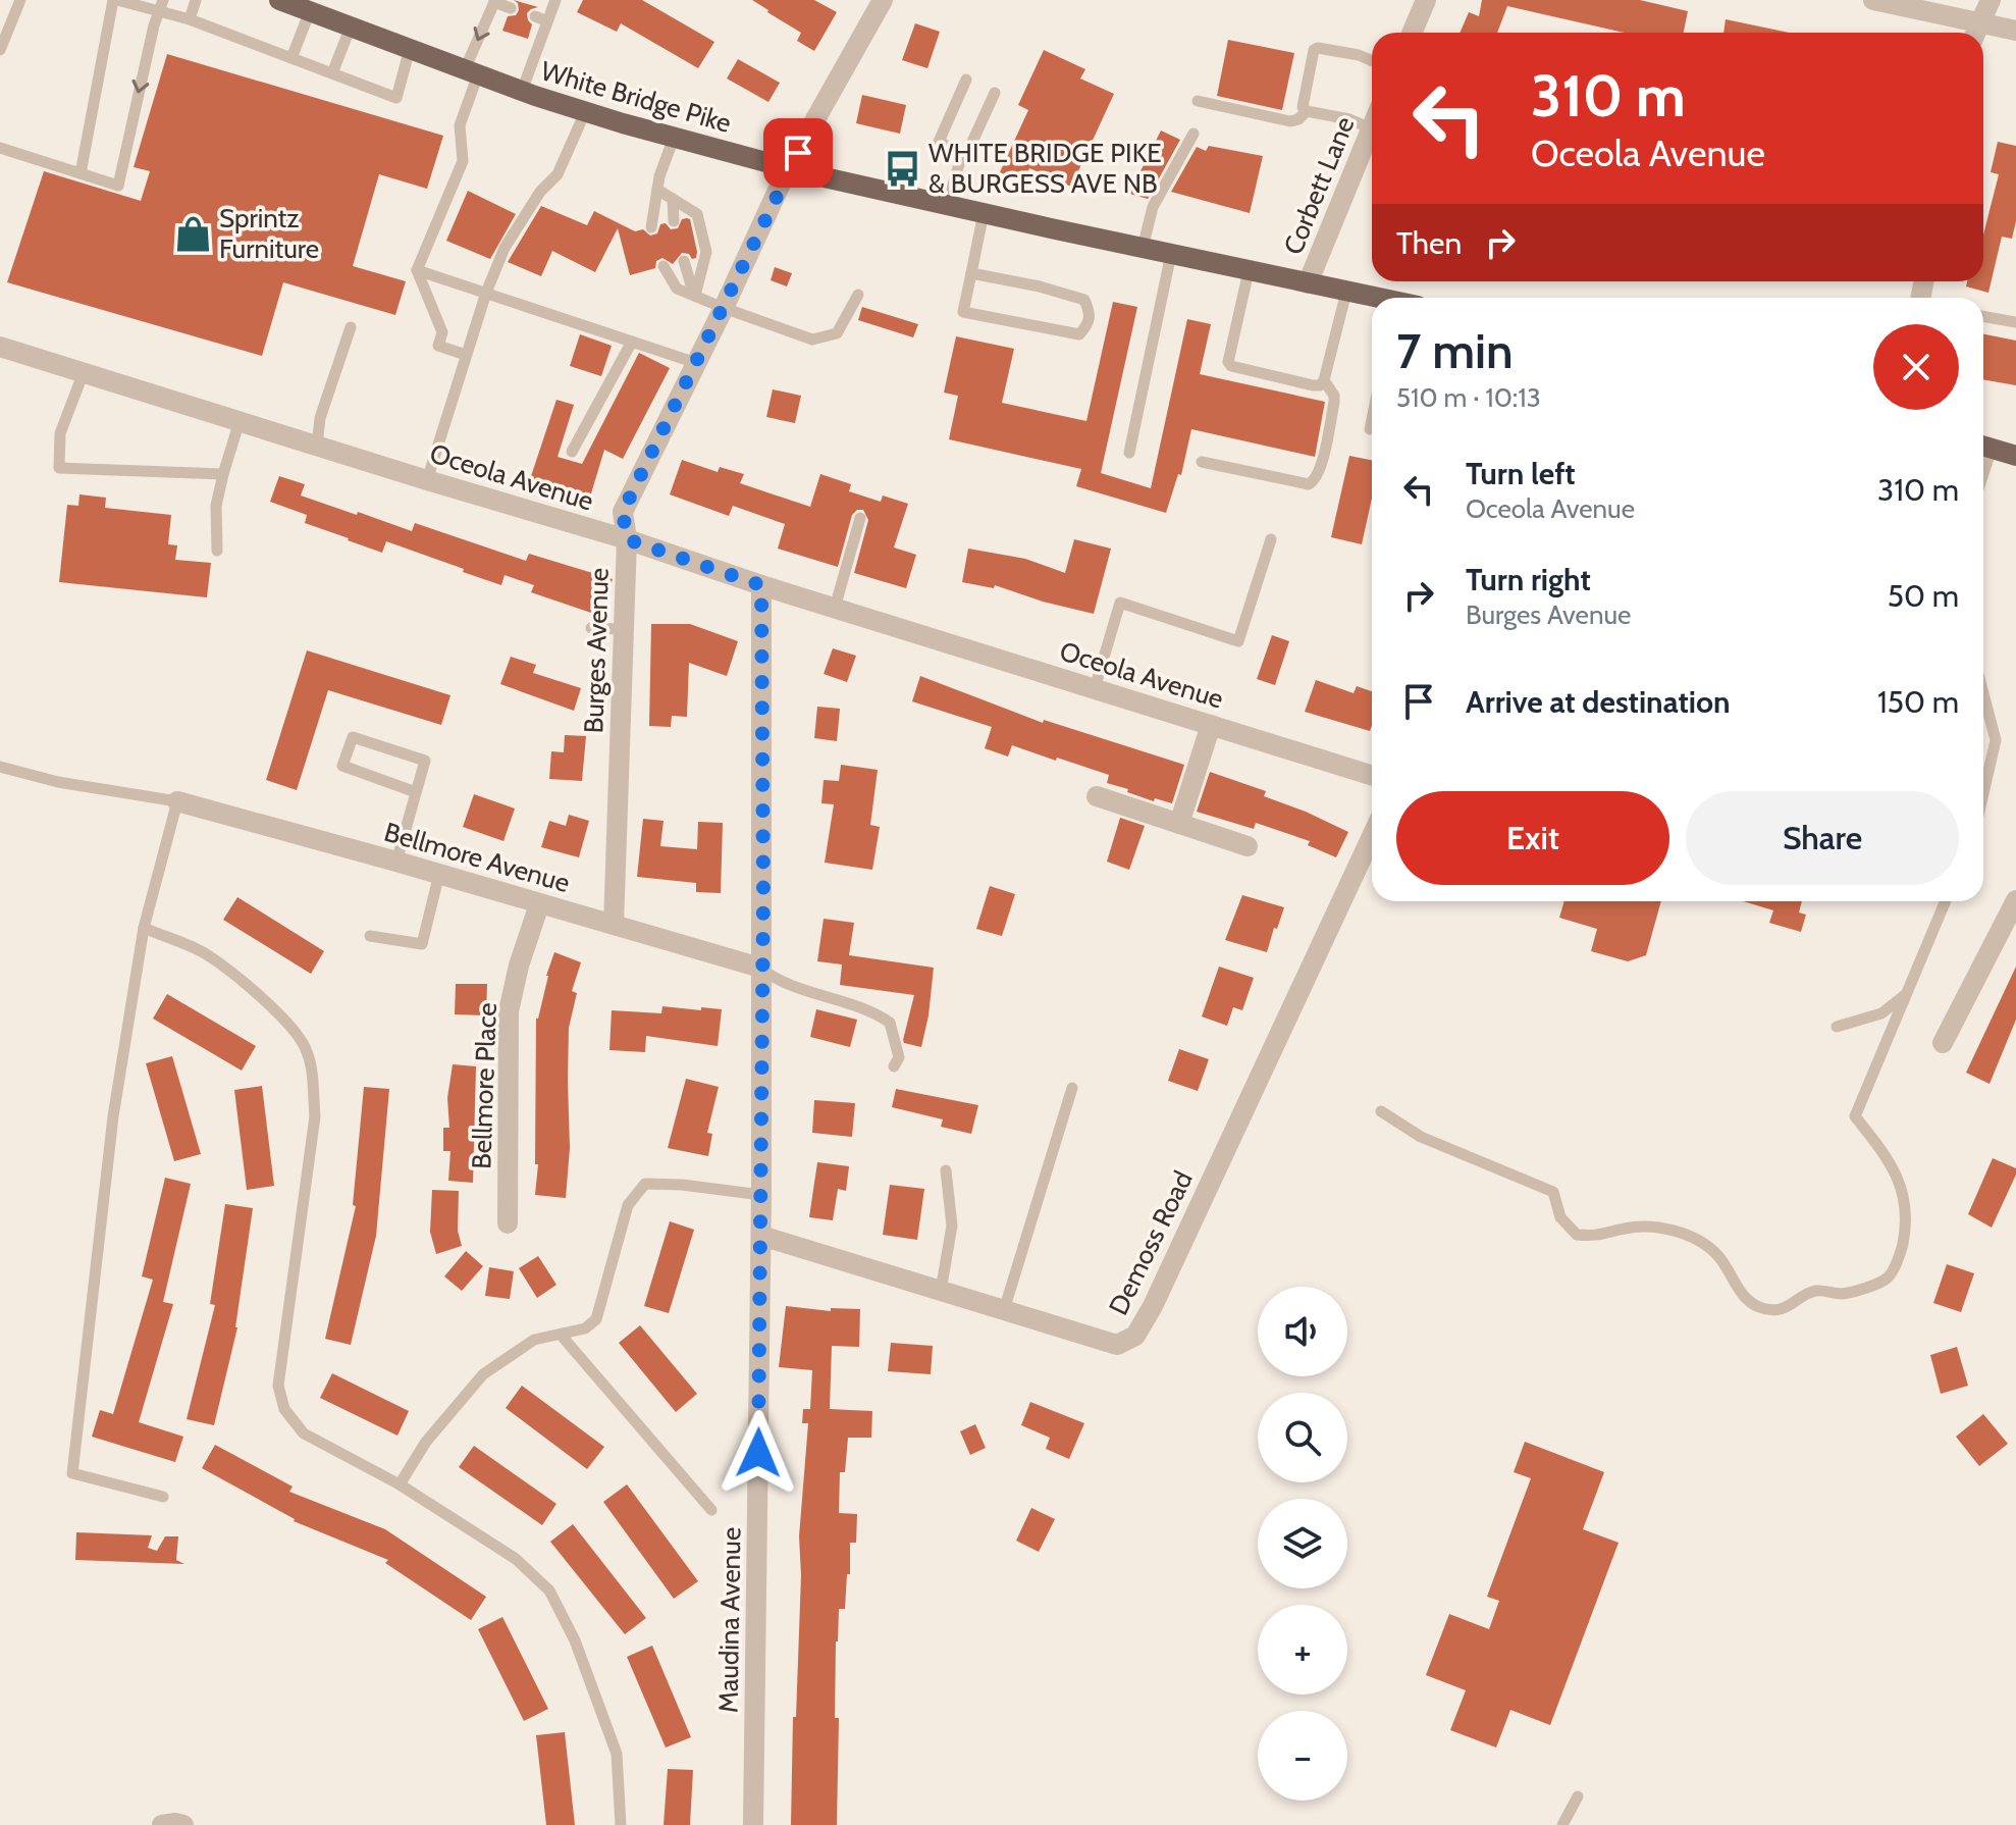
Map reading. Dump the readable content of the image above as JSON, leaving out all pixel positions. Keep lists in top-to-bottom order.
{
  "streets": {
    "main road": ["White Bridge Pike"],
    "street": [
      "Corbett Lane",
      "Oceola Avenue",
      "Burges Avenue",
      "Bellmore Avenue",
      "Bellmore Place",
      "Demoss Road",
      "Maudina Avenue"
    ]
  },
  "crossings": [
    ["White Bridge Pike", "Corbett Lane"],
    ["White Bridge Pike", "Burges Avenue"],
    ["Oceola Avenue", "Burges Avenue"],
    ["Oceola Avenue", "Maudina Avenue"],
    ["Burges Avenue", "Bellmore Avenue"],
    ["Bellmore Avenue", "Bellmore Place"],
    ["Bellmore Avenue", "Maudina Avenue"],
    ["Demoss Road", "Maudina Avenue"]
  ],
  "places": {
    "bus stop": ["WHITE BRIDGE PIKE & BURGESS AVE NB"],
    "shop": ["Sprintz Furniture"]
  },
  "page": {
    "turn": ["310 m", "Oceola Avenue"],
    "then": "Then",
    "heading": ["7 min", "510 m · 10:13"],
    "list": [
      {
        "name": "Turn left",
        "note": "Oceola Avenue",
        "value": "310 m"
      },
      {
        "name": "Turn right",
        "note": "Burges Avenue",
        "value": "50 m"
      },
      {
        "name": "Arrive at destination",
        "value": "150 m"
      }
    ],
    "buttons": ["Exit", "Share"],
    "map_buttons": ["+", "−"]
  }
}
